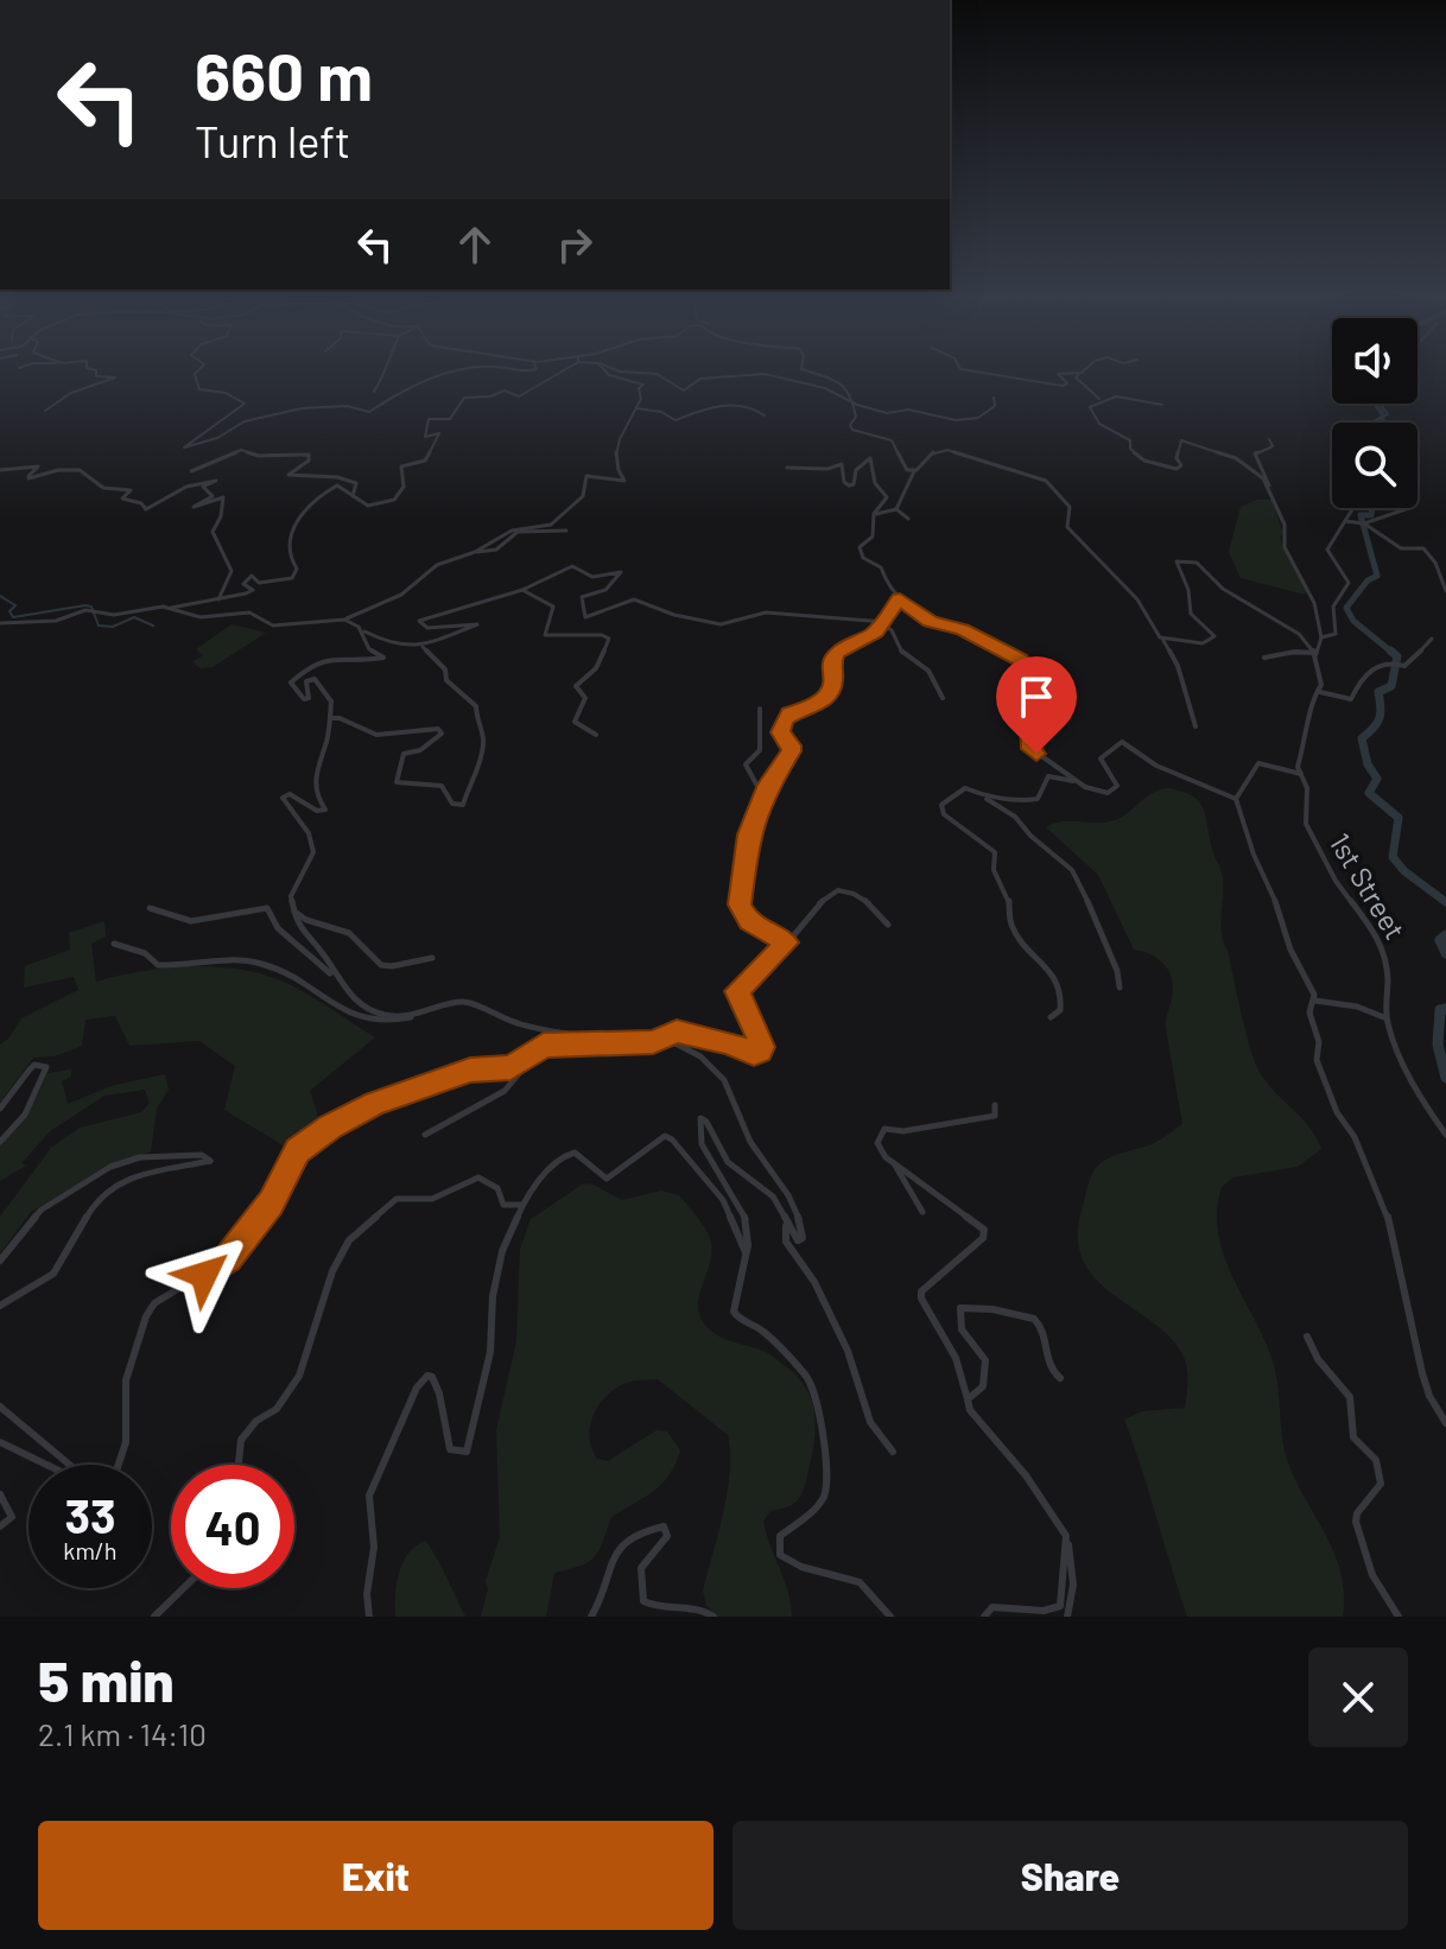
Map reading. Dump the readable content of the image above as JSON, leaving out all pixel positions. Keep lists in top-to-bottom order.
{
  "streets": {
    "street": ["1st Street"]
  },
  "page": {
    "turn": ["660 m", "Turn left"],
    "speed": "33 km/h",
    "limit": "40",
    "heading": ["5 min", "2.1 km · 14:10"],
    "buttons": ["Exit", "Share"]
  }
}
